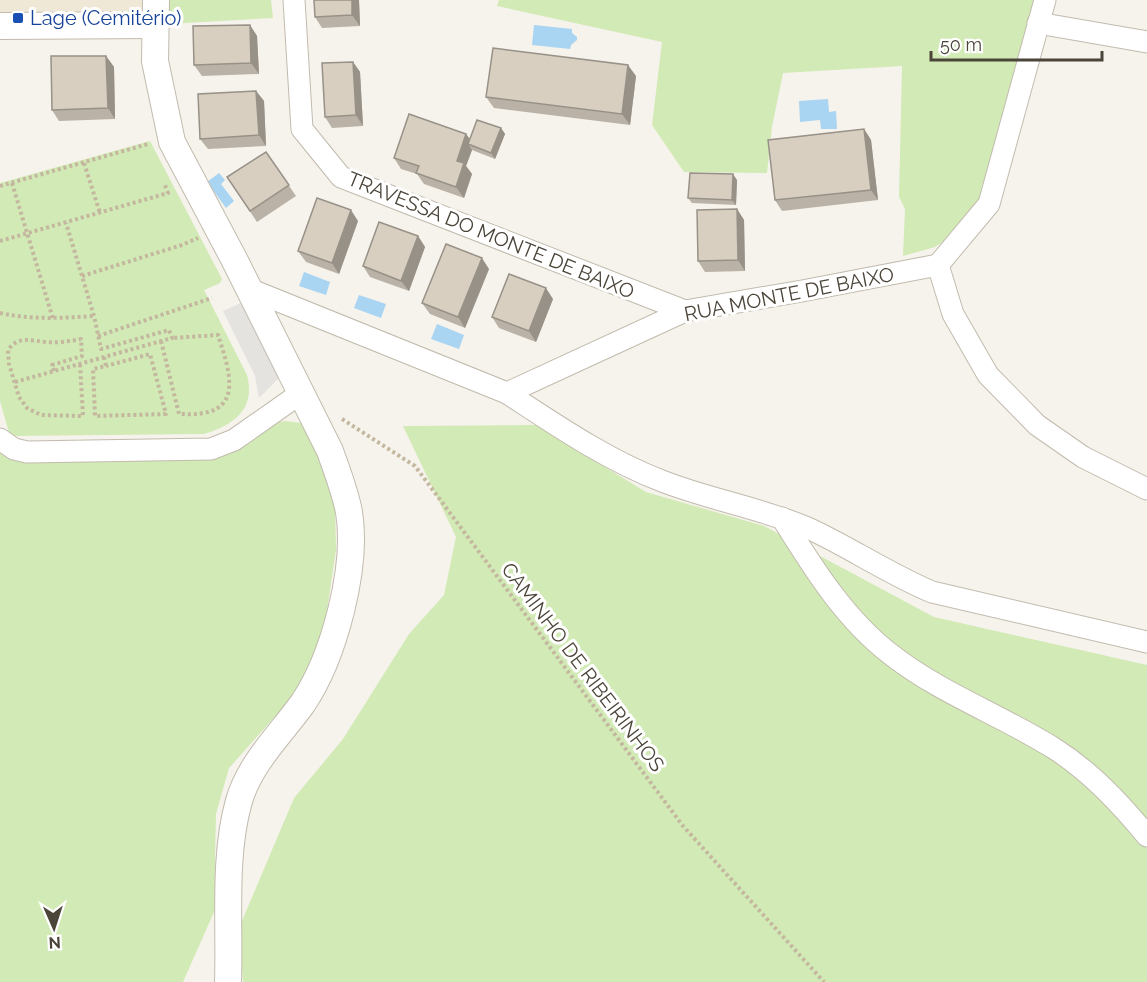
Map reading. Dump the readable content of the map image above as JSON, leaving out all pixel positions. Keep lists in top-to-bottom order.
{
  "streets": {
    "street": ["TRAVESSA DO MONTE DE BAIXO", "RUA MONTE DE BAIXO"],
    "path": ["CAMINHO DE RIBEIRINHOS"]
  },
  "crossings": [
    ["TRAVESSA DO MONTE DE BAIXO", "RUA MONTE DE BAIXO"]
  ],
  "places": {
    "transit": ["Lage (Cemitério)"]
  },
  "scale_bar": "50 m",
  "north": "bottom"
}
